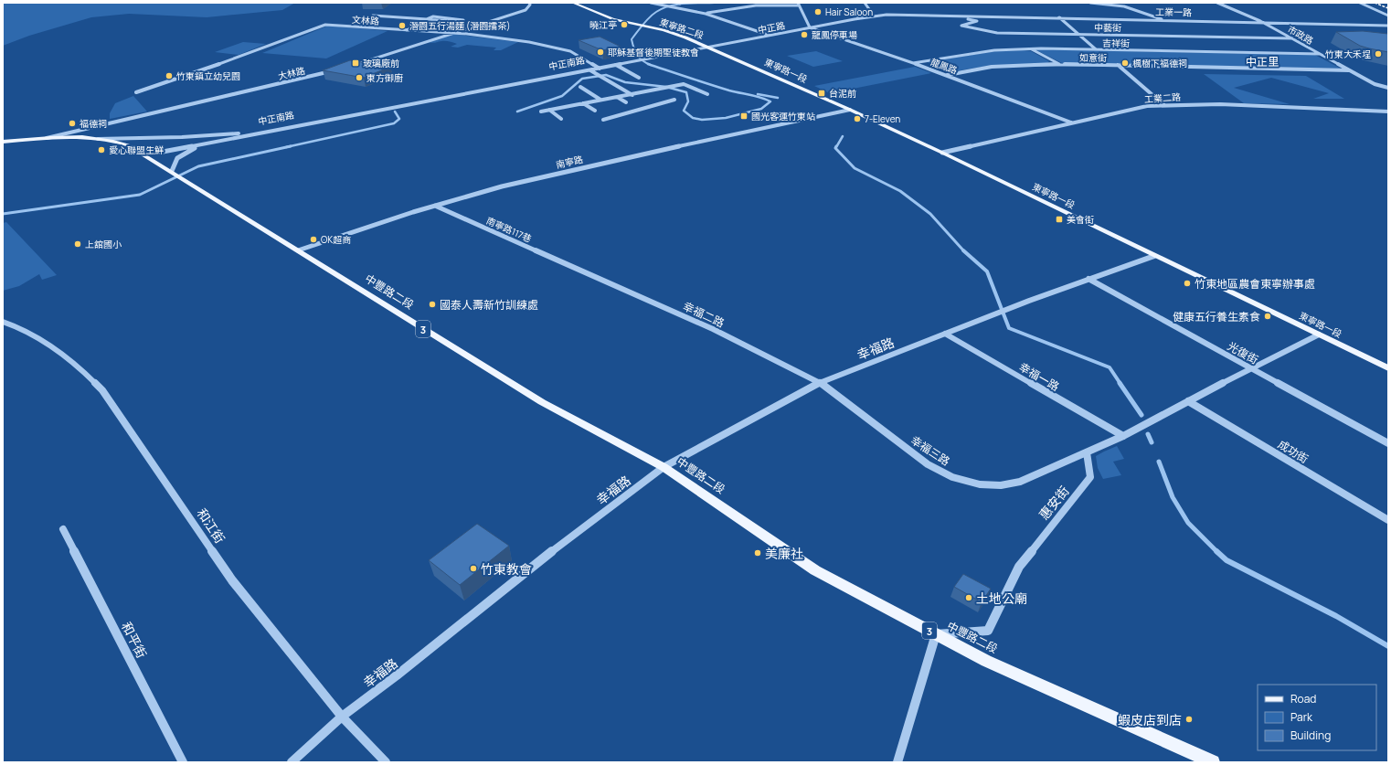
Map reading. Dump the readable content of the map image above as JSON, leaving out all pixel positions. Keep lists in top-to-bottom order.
{
  "streets": {
    "main road": [
      "東寧路二段",
      "東寧路一段",
      "中豐路二段",
      "3"
    ],
    "street": [
      "工業一路",
      "文林路",
      "中正路",
      "中藝街",
      "市政路",
      "吉祥街",
      "如意街",
      "中正南路",
      "龍鳳路",
      "大林路",
      "工業二路",
      "南寧路",
      "南寧路117巷",
      "幸福二路",
      "幸福路",
      "光復街",
      "幸福一路",
      "幸福三路",
      "成功街",
      "惠安街",
      "和江街",
      "和平街"
    ]
  },
  "crossings": [
    ["工業一路", "中正路"],
    ["工業一路", "中藝街"],
    ["工業一路", "市政路"],
    ["工業一路", "龍鳳路"],
    ["文林路", "中正南路"],
    ["中正路", "東寧路二段"],
    ["中正路", "中正南路"],
    ["中正路", "龍鳳路"],
    ["中正路", "東寧路一段"],
    ["中藝街", "市政路"],
    ["東寧路二段", "中正南路"],
    ["東寧路二段", "東寧路一段"],
    ["市政路", "吉祥街"],
    ["市政路", "如意街"],
    ["吉祥街", "龍鳳路"],
    ["如意街", "龍鳳路"],
    ["中正南路", "東寧路一段"],
    ["中正南路", "3"],
    ["龍鳳路", "工業二路"],
    ["東寧路一段", "工業二路"],
    ["東寧路一段", "南寧路"],
    ["大林路", "3"],
    ["南寧路", "南寧路117巷"],
    ["南寧路", "中豐路二段"],
    ["南寧路117巷", "幸福二路"],
    ["中豐路二段", "3"],
    ["中豐路二段", "幸福路"],
    ["中豐路二段", "惠安街"],
    ["幸福二路", "幸福路"],
    ["幸福二路", "幸福三路"],
    ["幸福路", "光復街"],
    ["幸福路", "幸福一路"],
    ["幸福路", "幸福三路"],
    ["幸福路", "和江街"],
    ["幸福三路", "惠安街"]
  ],
  "districts": ["中正里"],
  "places": {
    "other": [
      "Hair Saloon",
      "曉江亭",
      "潛園五行湯麵 (潛園擂茶)",
      "龍鳳停車場",
      "耶穌基督後期聖徒教會",
      "竹東大禾埕",
      "楓樹下福德祠",
      "竹東鎮立幼兒園",
      "東方御廚",
      "7-Eleven",
      "福德祠",
      "愛心聯盟生鮮",
      "OK超商",
      "上舘國小",
      "竹東地區農會東寧辦事處",
      "國泰人壽新竹訓練處",
      "健康五行養生素食",
      "美廉社",
      "竹東教會",
      "土地公廟",
      "蝦皮店到店"
    ],
    "transit": [
      "玻璃廠前",
      "台泥前",
      "國光客運竹東站",
      "美會街"
    ]
  },
  "legend": ["Road", "Park", "Building"]
}
